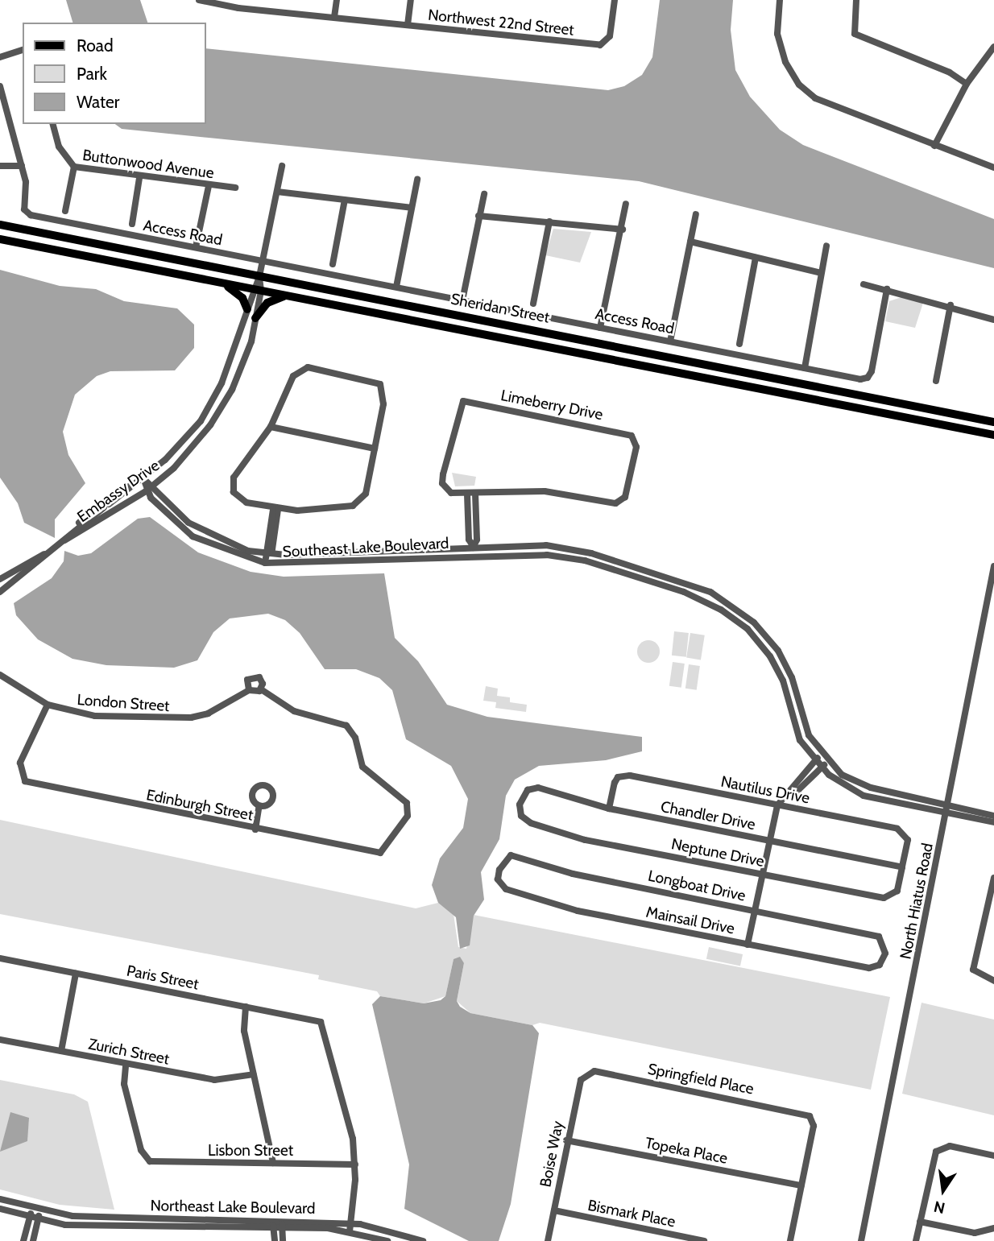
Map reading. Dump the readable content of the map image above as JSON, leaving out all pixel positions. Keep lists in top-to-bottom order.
{
  "streets": {
    "main road": ["Sheridan Street"],
    "street": [
      "Northwest 22nd Street",
      "Buttonwood Avenue",
      "Access Road",
      "Limeberry Drive",
      "Embassy Drive",
      "Southeast Lake Boulevard",
      "London Street",
      "Nautilus Drive",
      "Edinburgh Street",
      "Chandler Drive",
      "Neptune Drive",
      "Longboat Drive",
      "North Hiatus Road",
      "Mainsail Drive",
      "Paris Street",
      "Zurich Street",
      "Springfield Place",
      "Lisbon Street",
      "Topeka Place",
      "Boise Way",
      "Northeast Lake Boulevard",
      "Bismark Place"
    ]
  },
  "crossings": [
    ["Sheridan Street", "Embassy Drive"],
    ["Embassy Drive", "Southeast Lake Boulevard"],
    ["Southeast Lake Boulevard", "North Hiatus Road"],
    ["London Street", "Edinburgh Street"],
    ["Nautilus Drive", "Chandler Drive"],
    ["Nautilus Drive", "Neptune Drive"],
    ["Chandler Drive", "Neptune Drive"],
    ["Longboat Drive", "Mainsail Drive"],
    ["Paris Street", "Lisbon Street"],
    ["Zurich Street", "Lisbon Street"],
    ["Springfield Place", "Topeka Place"],
    ["Springfield Place", "Boise Way"],
    ["Topeka Place", "Boise Way"],
    ["Boise Way", "Bismark Place"]
  ],
  "legend": ["Road", "Park", "Water"],
  "north": "bottom"
}
